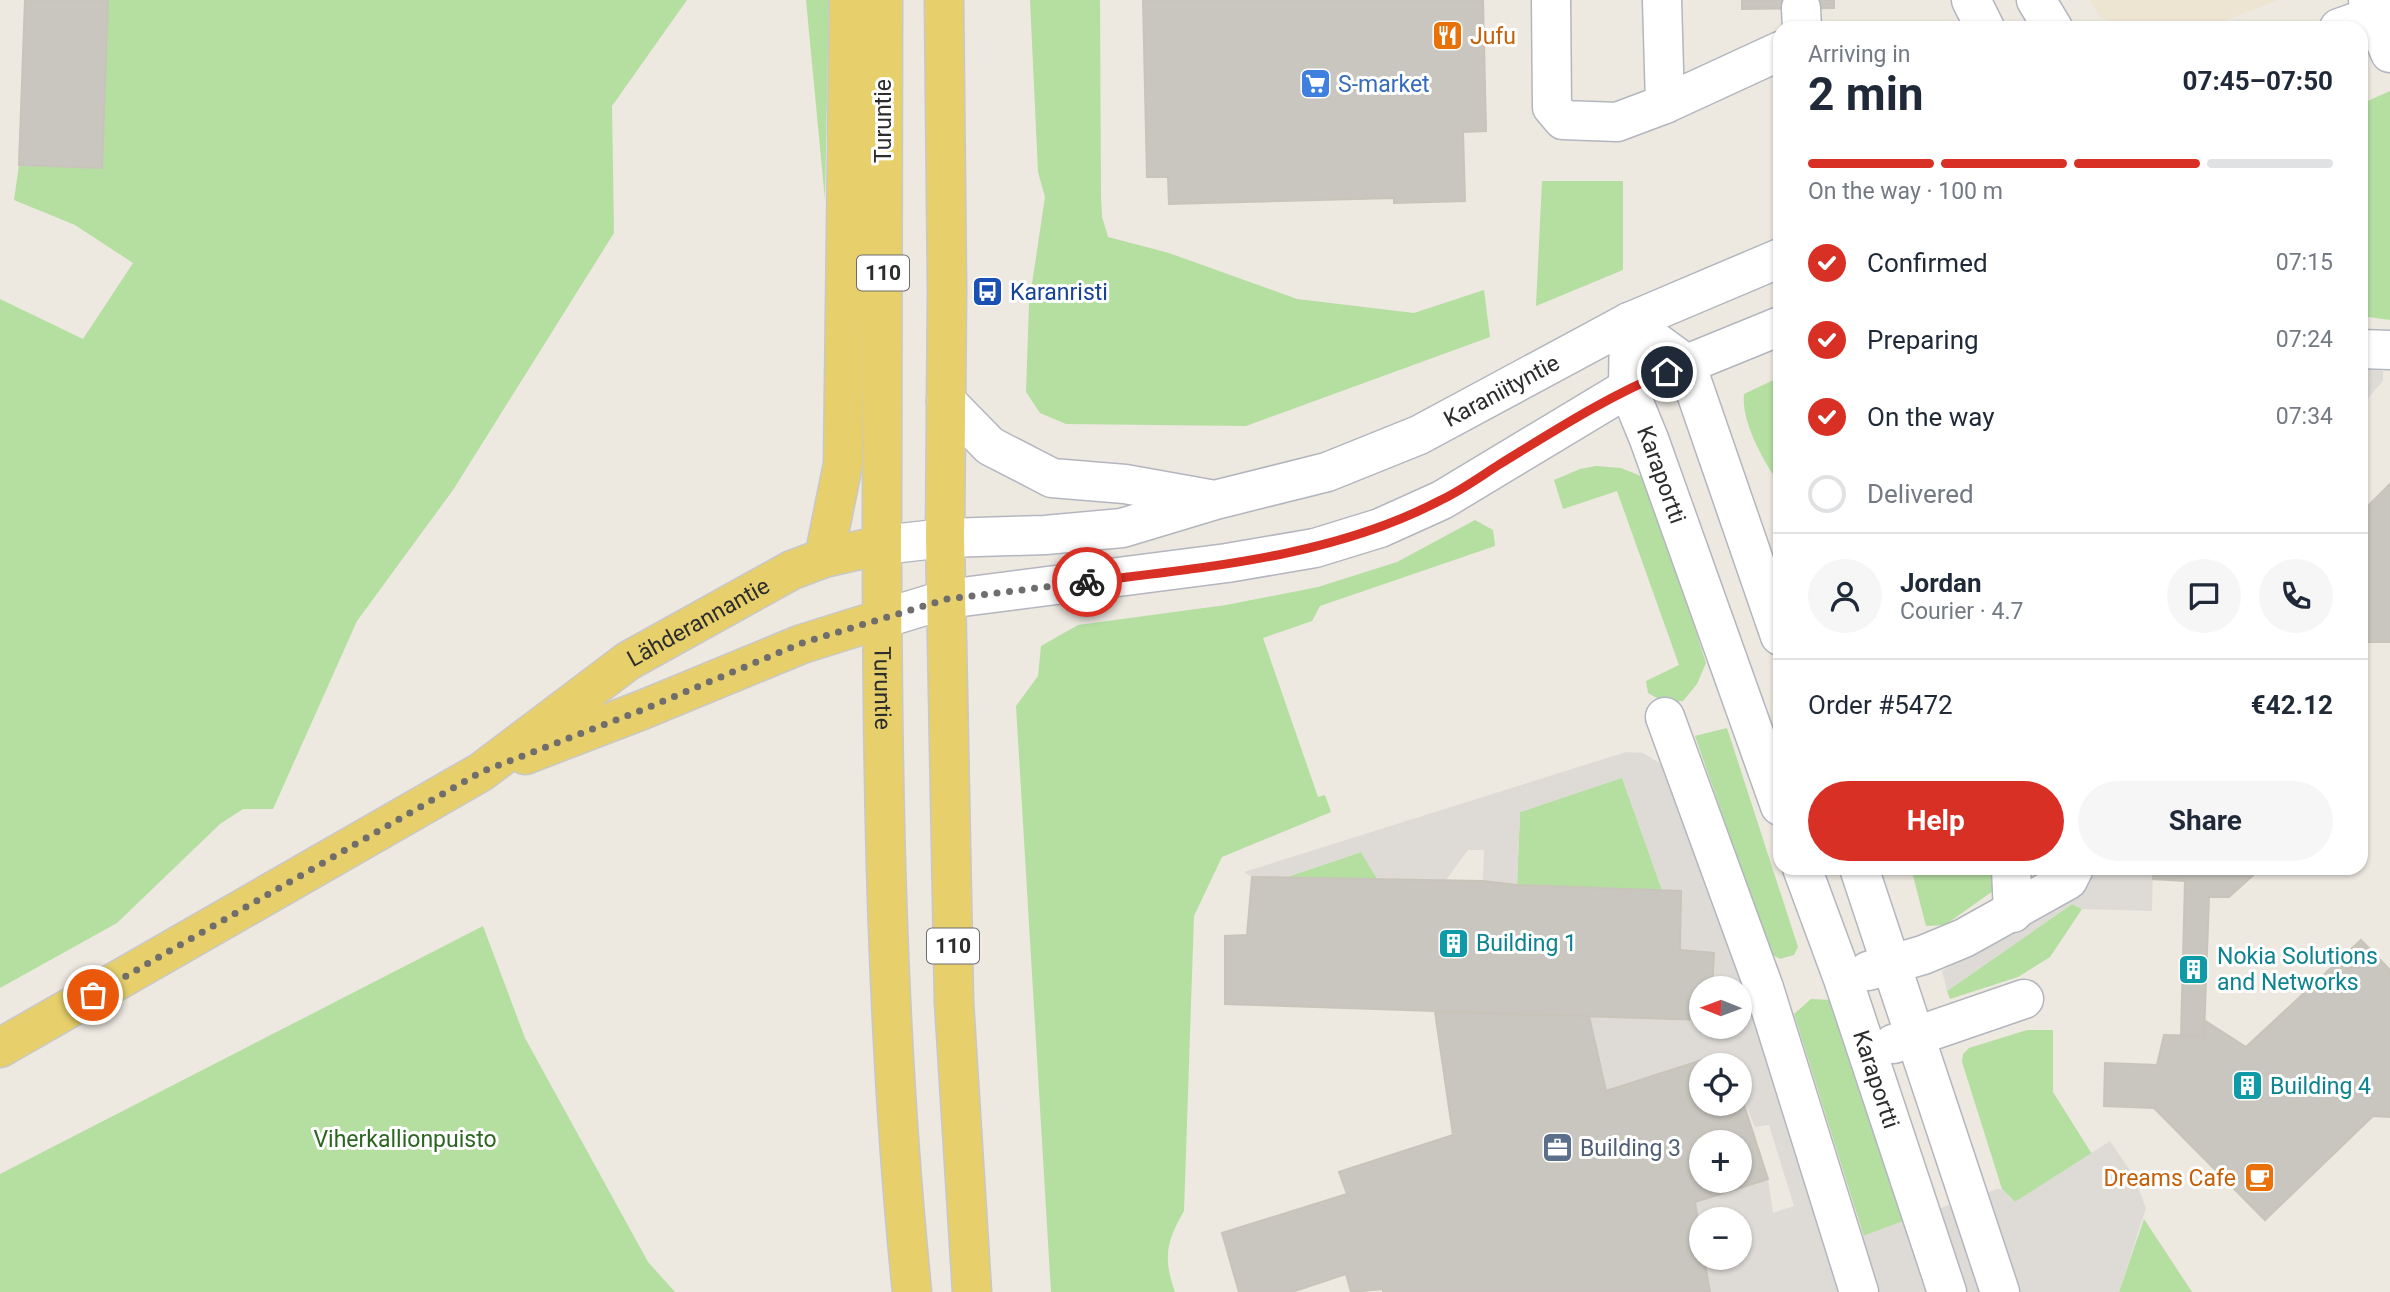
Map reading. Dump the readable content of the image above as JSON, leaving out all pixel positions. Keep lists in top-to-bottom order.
{
  "streets": {
    "main road": ["Turuntie", "110", "Lähderannantie"],
    "street": ["Karaniityntie", "Karaportti"]
  },
  "crossings": [
    ["Turuntie", "Lähderannantie"],
    ["110", "Karaniityntie"],
    ["110", "Lähderannantie"],
    ["Karaniityntie", "Karaportti"],
    ["Karaniityntie", "Lähderannantie"]
  ],
  "parks": ["Viherkallionpuisto"],
  "places": {
    "restaurant": ["Jufu"],
    "supermarket": ["S-market"],
    "bus stop": ["Karanristi"],
    "building": ["Building 1", "Nokia Solutions and Networks", "Building 4"],
    "office": ["Building 3"],
    "cafe": ["Dreams Cafe"]
  },
  "north": "left",
  "page": {
    "heading": ["2 min", "Arriving in", "07:45–07:50"],
    "panel": [
      "Jordan",
      "Courier · 4.7",
      "Order #5472",
      "€42.12"
    ],
    "bar": "On the way · 100 m",
    "list": [
      ["Confirmed", "07:15"],
      ["Preparing", "07:24"],
      ["On the way", "07:34"],
      "Delivered"
    ],
    "buttons": ["Help", "Share"],
    "map_buttons": ["+", "−"]
  }
}
